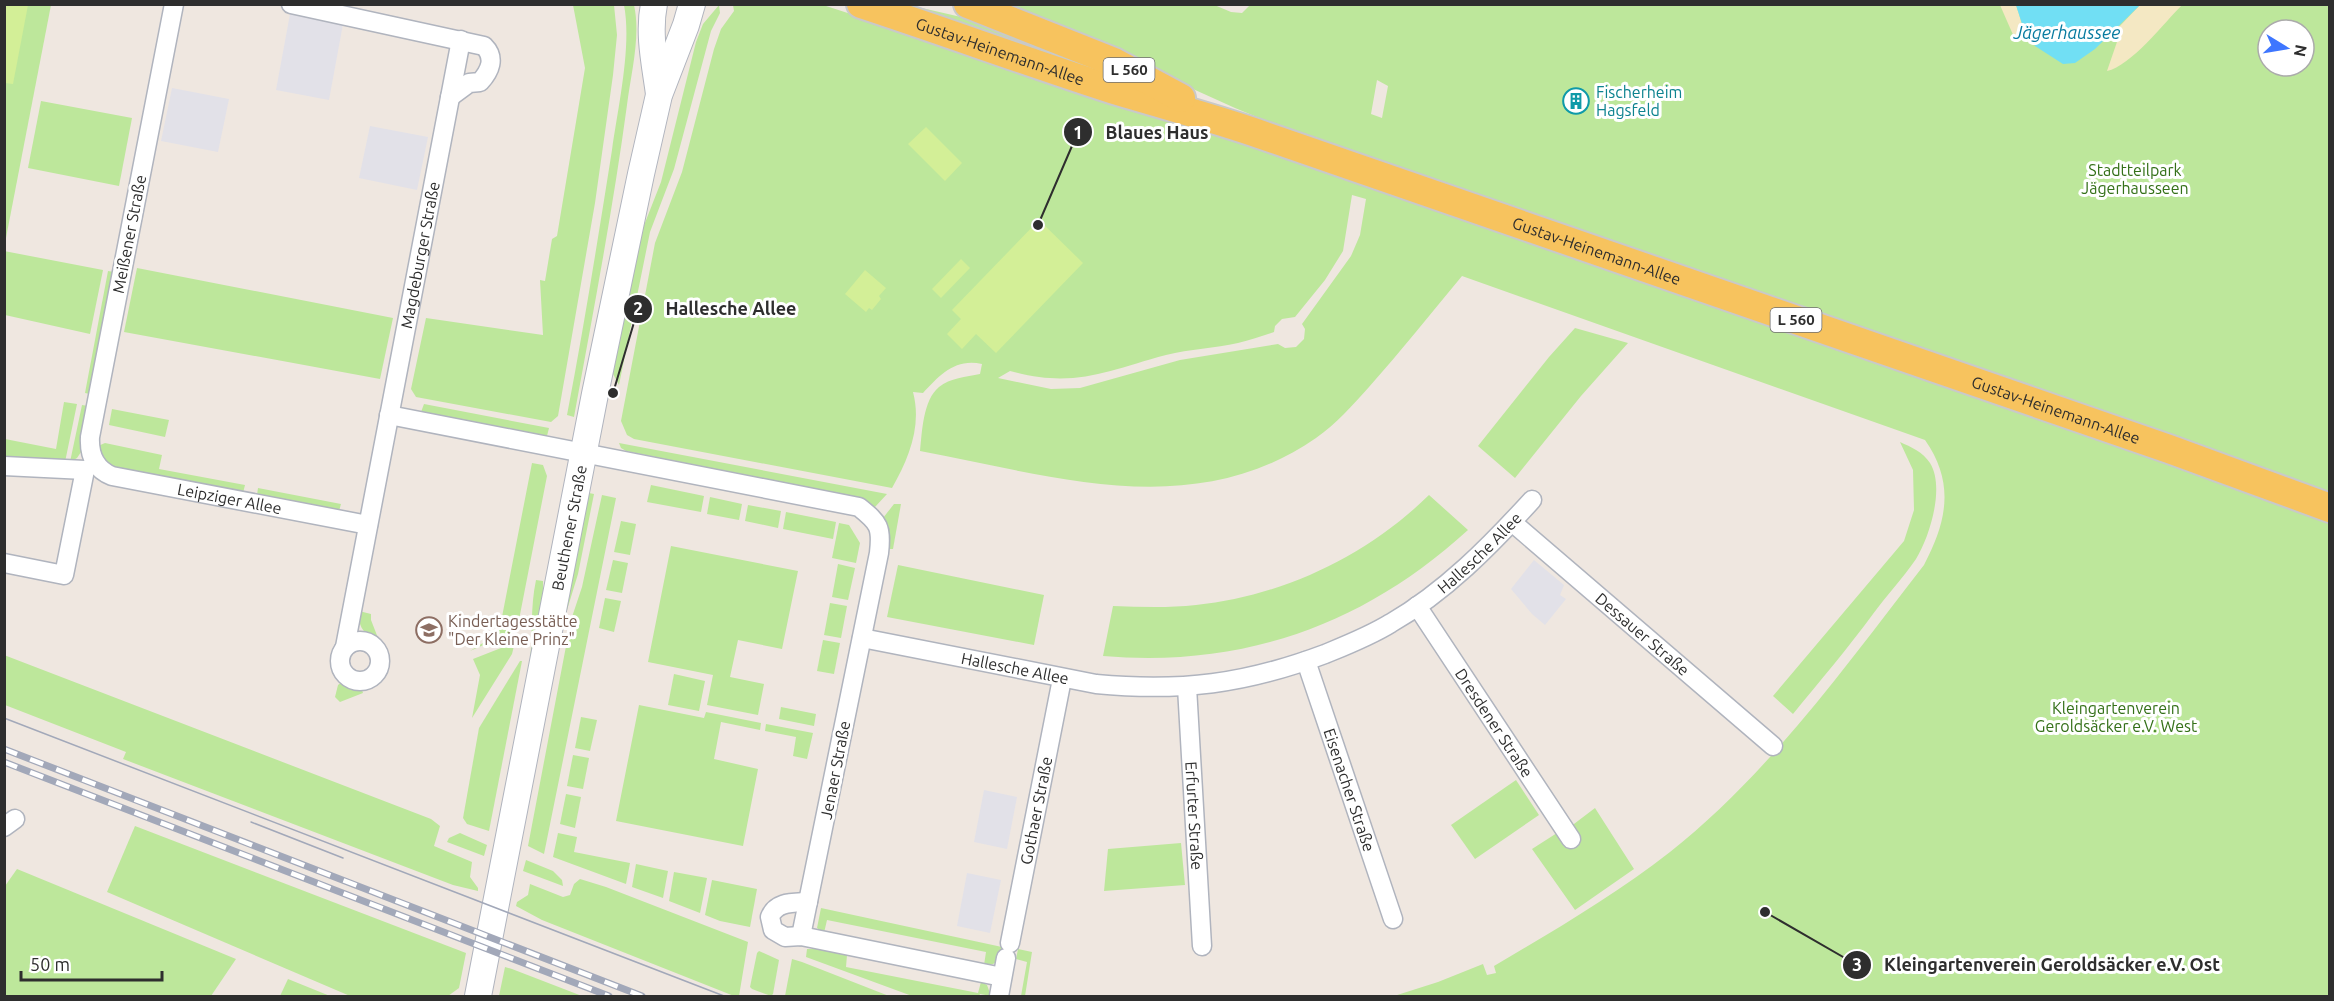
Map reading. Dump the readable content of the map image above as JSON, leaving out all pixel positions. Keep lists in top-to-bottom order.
{
  "streets": {
    "main road": ["Gustav-Heinemann-Allee", "L 560", "Beuthener Straße"],
    "street": [
      "Meißener Straße",
      "Magdeburger Straße",
      "Leipziger Allee",
      "Hallesche Allee",
      "Dessauer Straße",
      "Dresdener Straße",
      "Jenaer Straße",
      "Eisenacher Straße",
      "Gothaer Straße",
      "Erfurter Straße"
    ]
  },
  "crossings": [
    ["Gustav-Heinemann-Allee", "L 560"],
    ["Meißener Straße", "Leipziger Allee"],
    ["Magdeburger Straße", "Leipziger Allee"],
    ["Hallesche Allee", "Dessauer Straße"],
    ["Hallesche Allee", "Dresdener Straße"],
    ["Hallesche Allee", "Jenaer Straße"],
    ["Hallesche Allee", "Eisenacher Straße"],
    ["Hallesche Allee", "Gothaer Straße"],
    ["Hallesche Allee", "Erfurter Straße"]
  ],
  "water": ["Jägerhaussee"],
  "parks": ["Stadtteilpark Jägerhausseen", "Kleingartenverein Geroldsäcker e.V. West"],
  "places": {
    "building": ["Fischerheim Hagsfeld"],
    "other": ["Blaues Haus", "Hallesche Allee", "Kleingartenverein Geroldsäcker e.V. Ost"],
    "school or university": ["Kindertagesstätte \"Der Kleine Prinz\""]
  },
  "scale_bar": "50 m",
  "north": "right"
}
